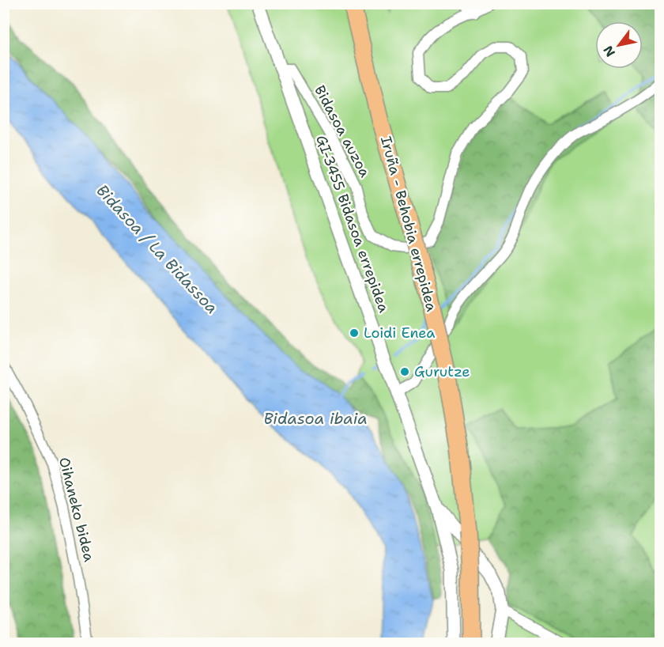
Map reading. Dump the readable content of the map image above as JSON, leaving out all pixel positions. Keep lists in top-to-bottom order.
{
  "streets": {
    "highway": ["Iruña - Behobia errepidea"],
    "street": ["Bidasoa auzoa", "GI-3455 Bidasoa errepidea", "Oihaneko bidea"]
  },
  "crossings": [
    ["Bidasoa auzoa", "GI-3455 Bidasoa errepidea"]
  ],
  "water": ["Bidasoa / La Bidassoa", "Bidasoa ibaia"],
  "places": ["Loidi Enea", "Gurutze"],
  "north": "bottom left"
}
